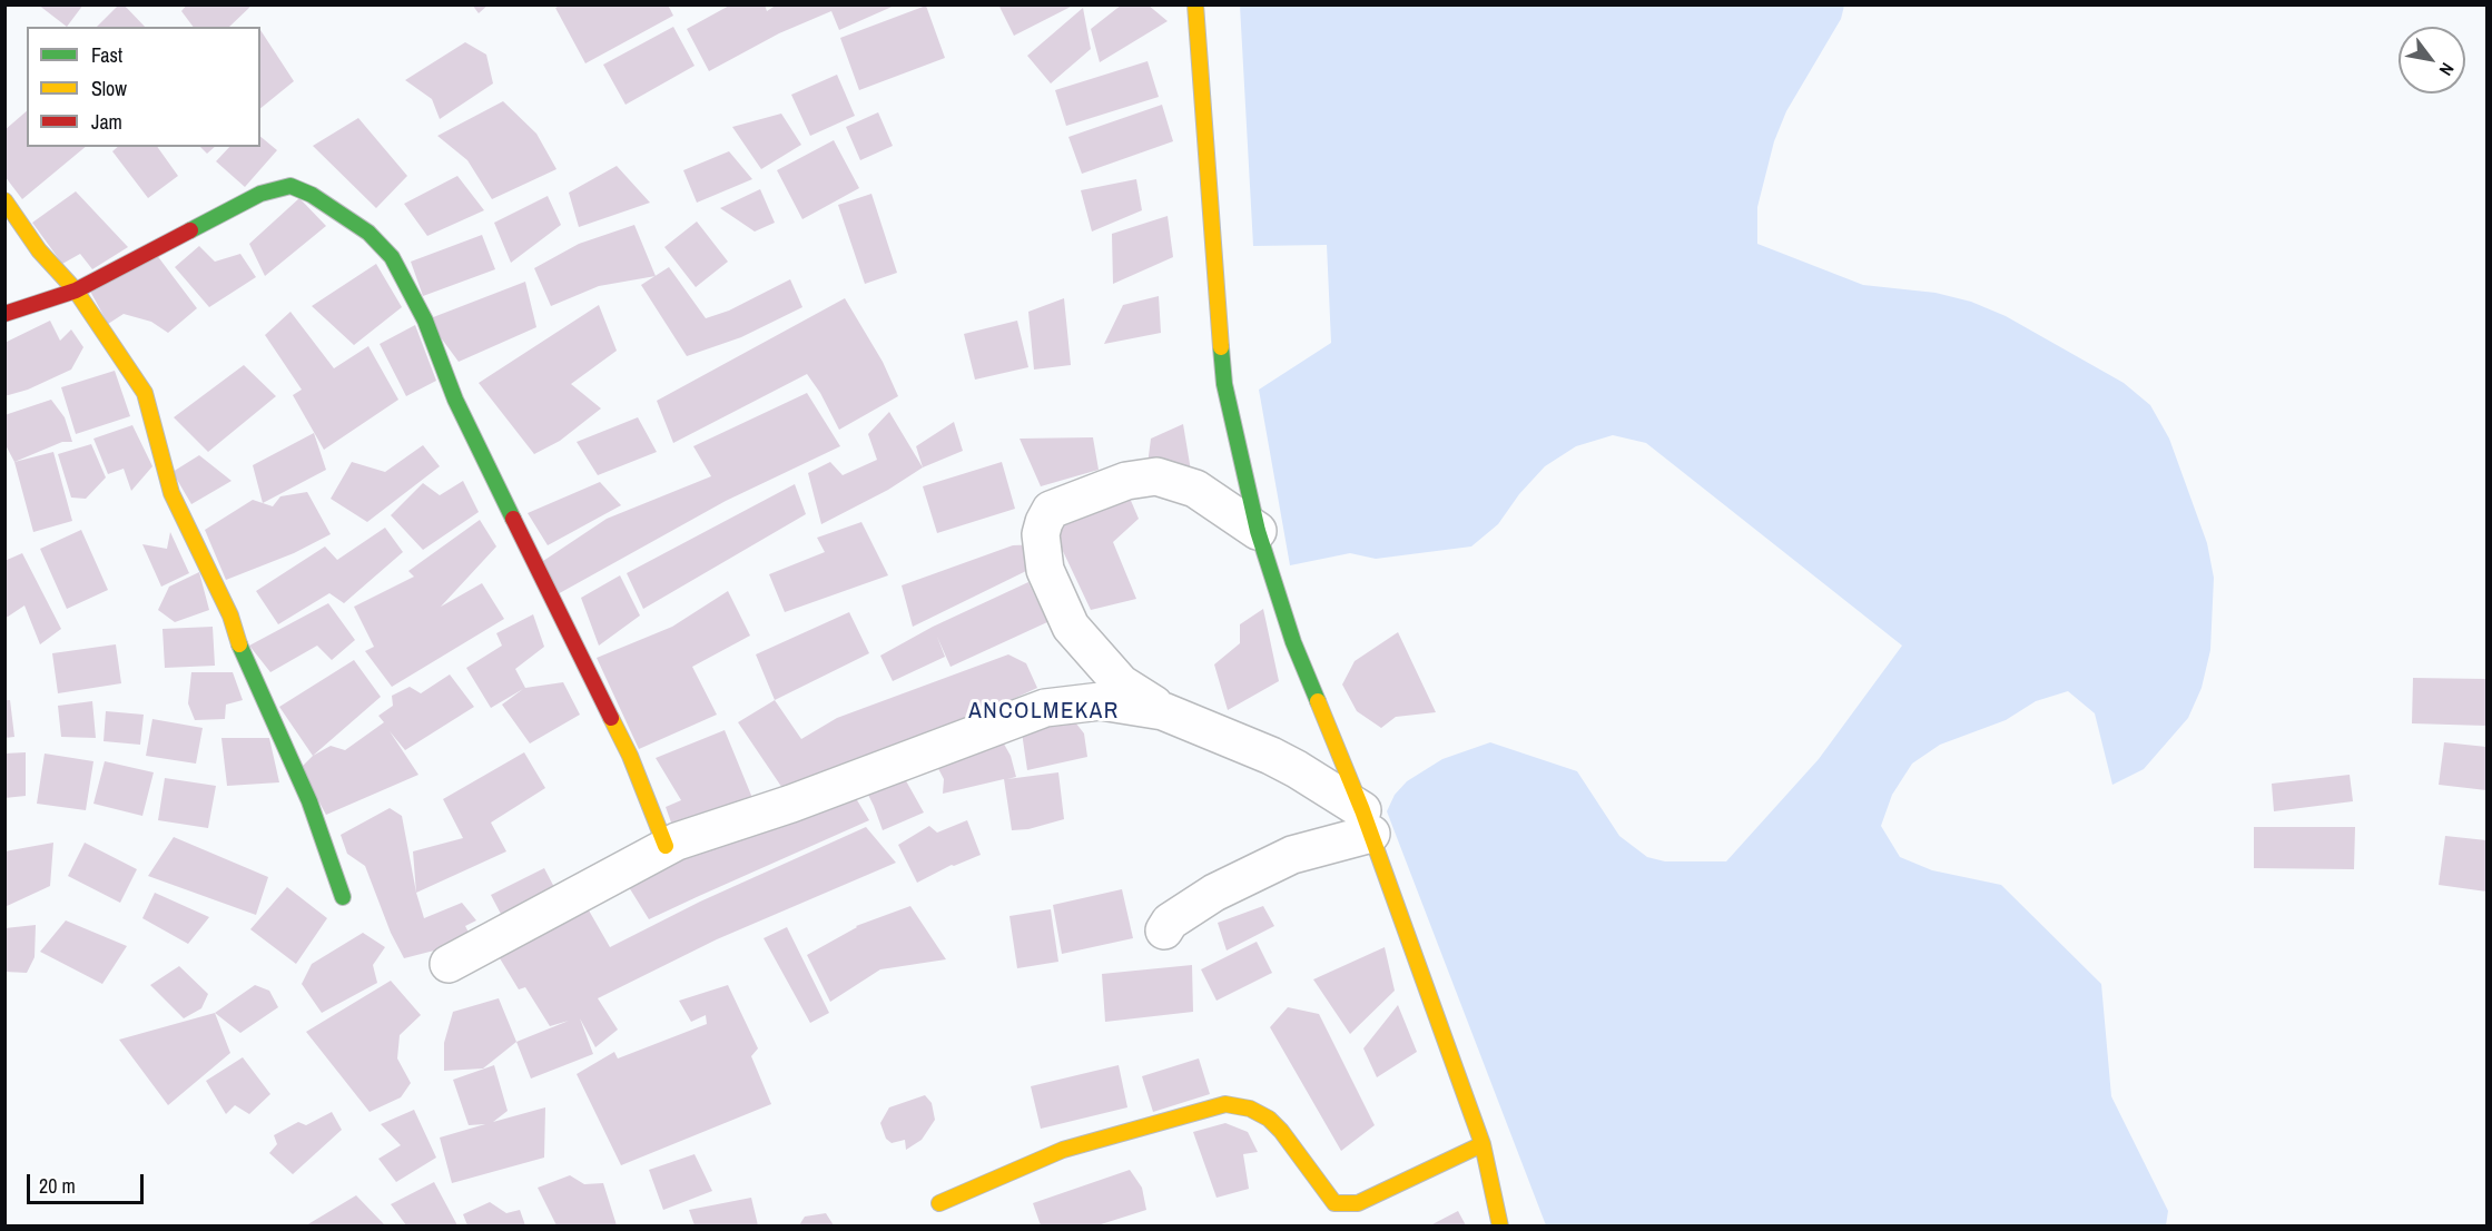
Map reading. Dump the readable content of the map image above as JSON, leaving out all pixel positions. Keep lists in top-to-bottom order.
{
  "districts": ["ANCOLMEKAR"],
  "legend": ["Fast", "Slow", "Jam"],
  "scale_bar": "20 m",
  "north": "bottom right"
}
